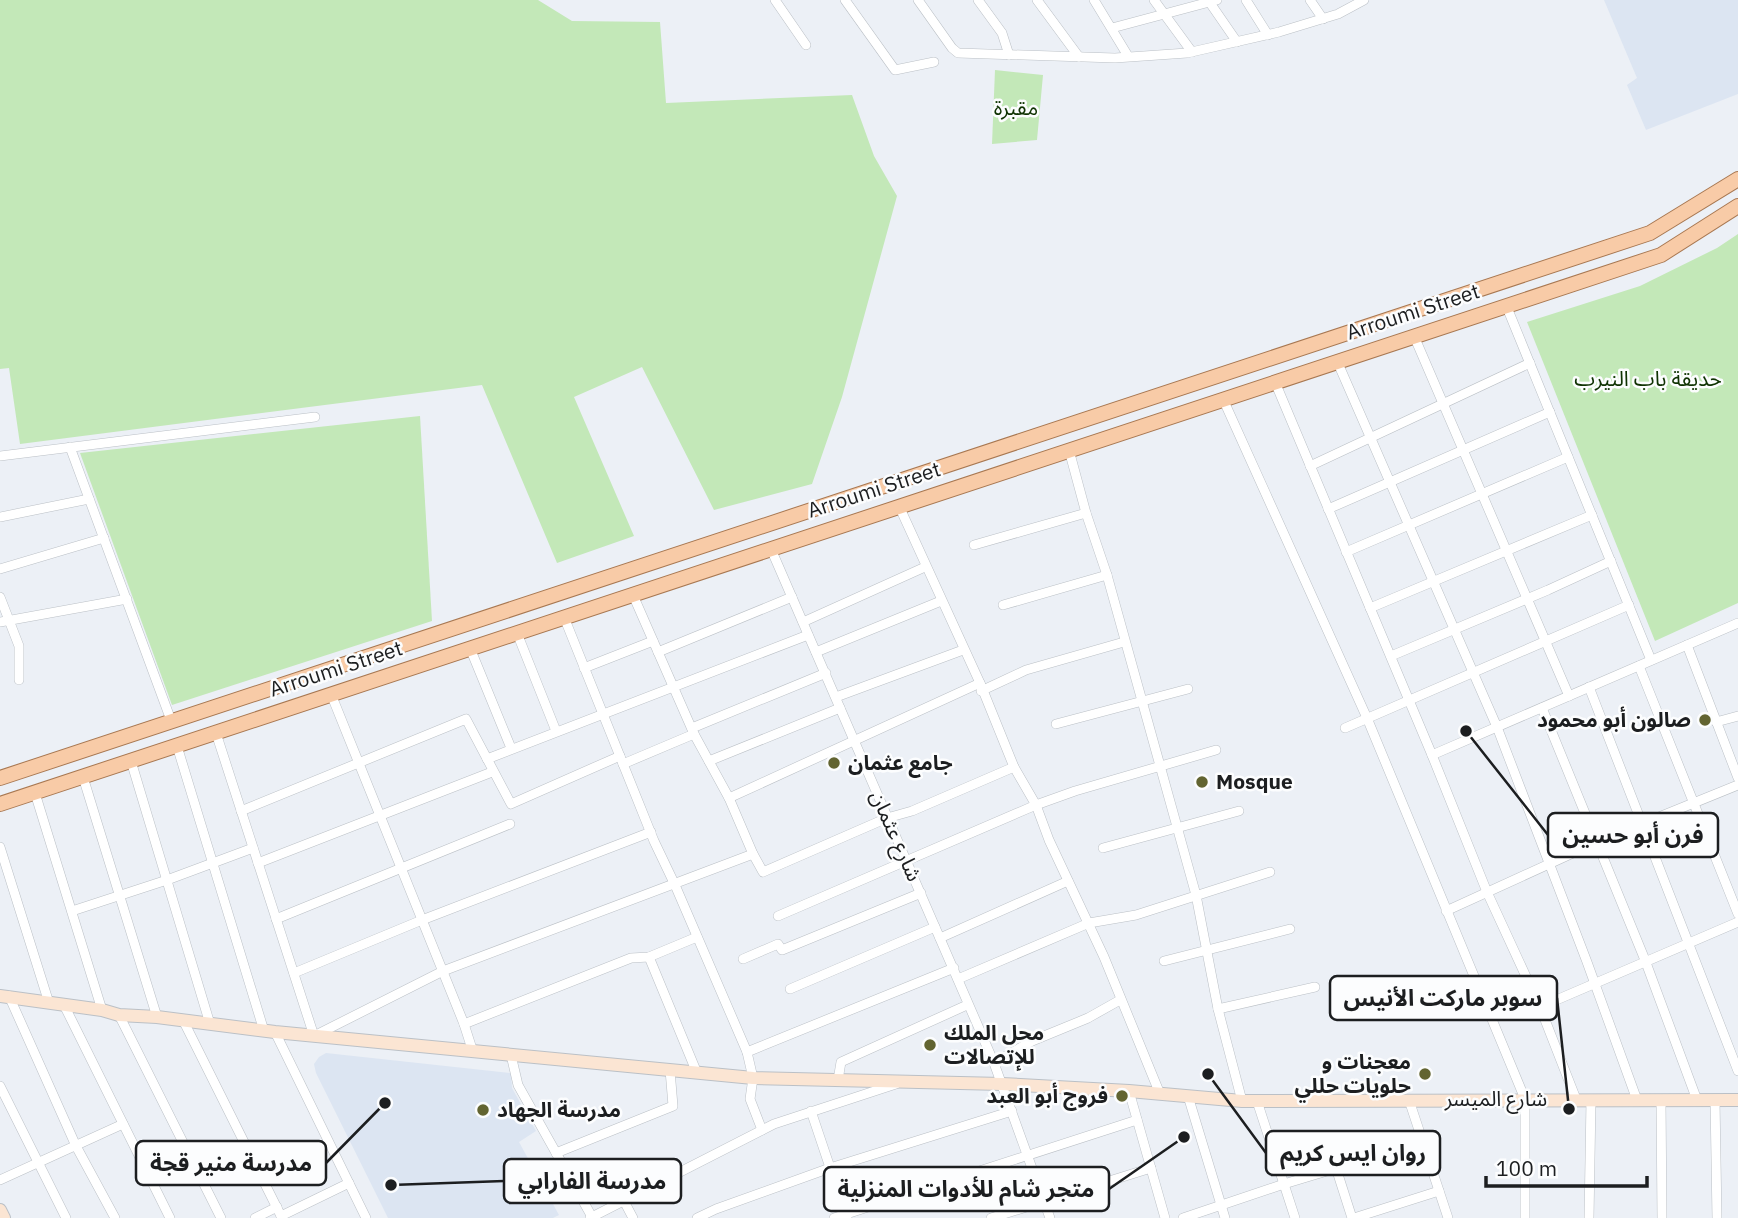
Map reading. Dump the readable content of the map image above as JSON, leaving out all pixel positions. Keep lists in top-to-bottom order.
{
  "streets": {
    "main road": ["Arroumi Street", "شارع الميسر"],
    "street": ["شارع عثمان"]
  },
  "crossings": [
    ["Arroumi Street", "شارع عثمان"],
    ["شارع عثمان", "شارع الميسر"]
  ],
  "parks": ["مقبرة", "حديقة باب النيرب"],
  "places": [
    "صالون أبو محمود",
    "فرن أبو حسين",
    "جامع عثمان",
    "Mosque",
    "محل الملك للإتصالات",
    "روان ايس كريم",
    "معجنات و حلويات حللي",
    "فروج أبو العبد",
    "مدرسة منير قجة",
    "سوبر ماركت الأنيس",
    "مدرسة الجهاد",
    "متجر شام للأدوات المنزلية",
    "مدرسة الفارابي"
  ],
  "scale_bar": "100 m"
}
